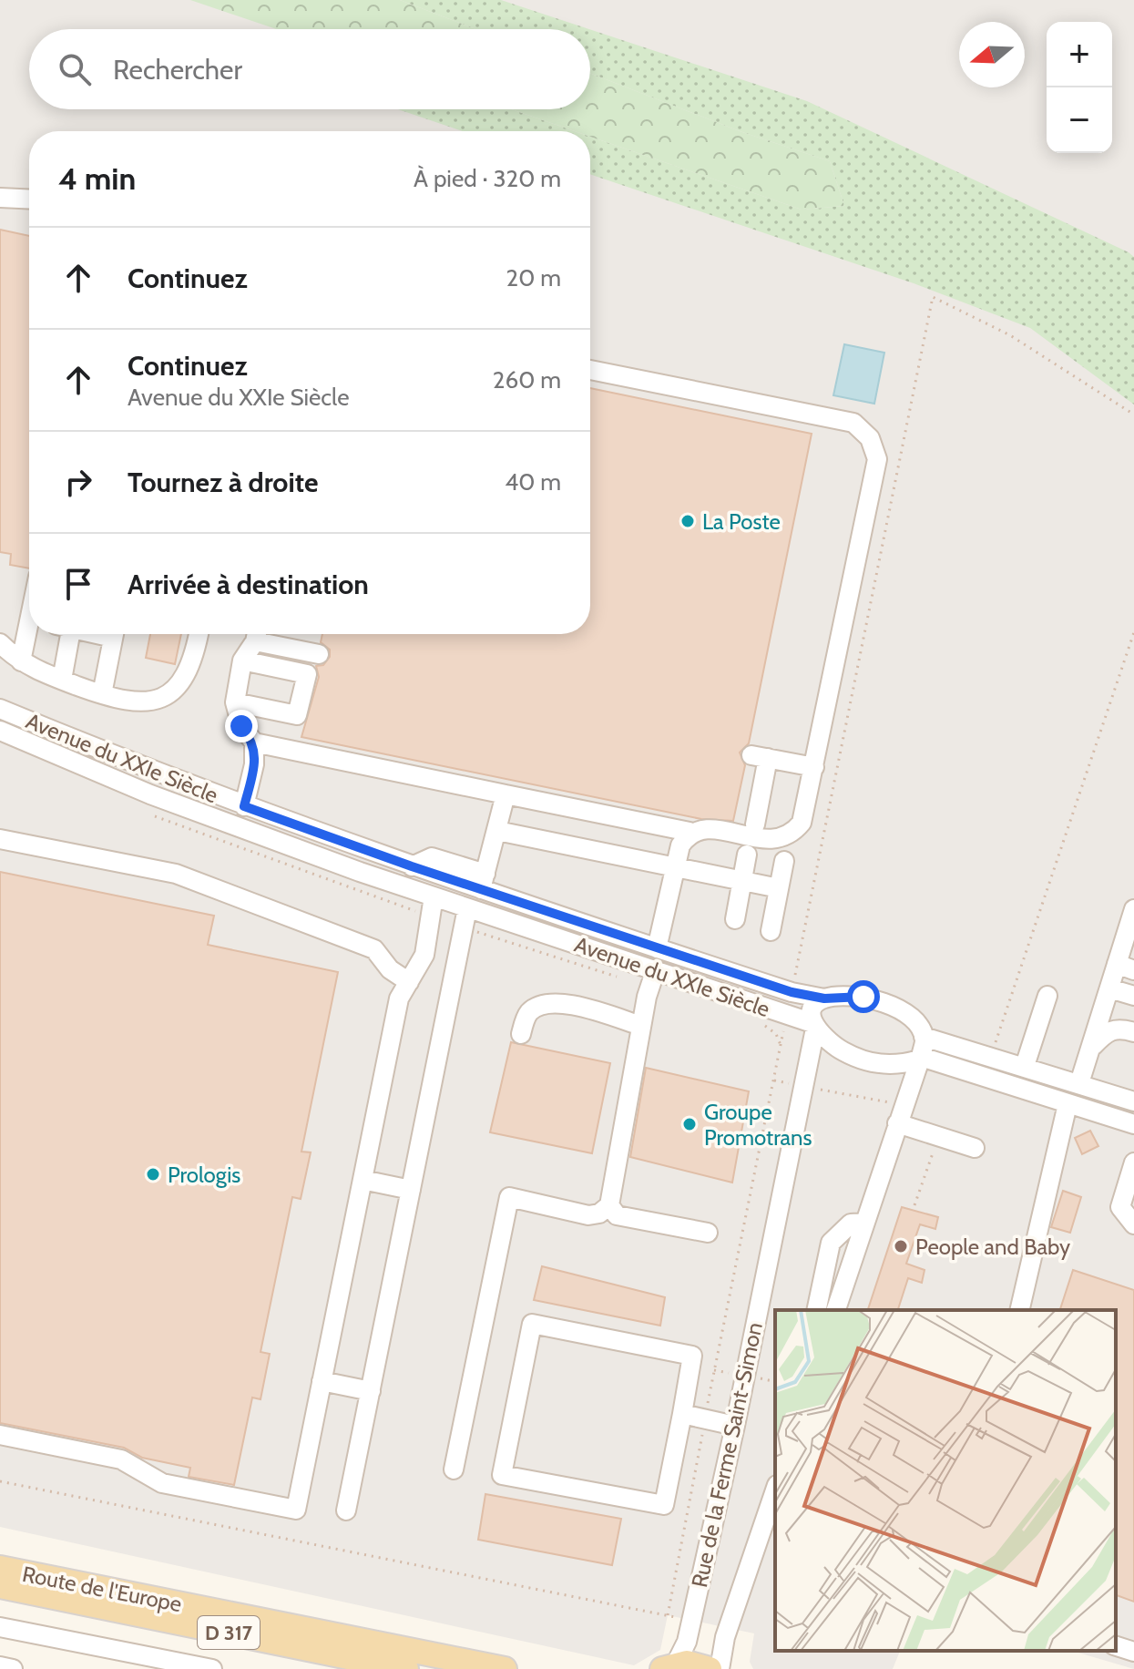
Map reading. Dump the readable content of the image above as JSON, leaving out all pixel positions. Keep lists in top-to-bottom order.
{
  "streets": {
    "main road": ["Route de l'Europe", "D 317"],
    "street": ["Avenue du XXIe Siècle", "Rue de la Ferme Saint-Simon"]
  },
  "crossings": [
    ["Avenue du XXIe Siècle", "Rue de la Ferme Saint-Simon"]
  ],
  "places": [
    "La Poste",
    "Groupe Promotrans",
    "Prologis",
    "People and Baby"
  ],
  "north": "left",
  "page": {
    "map_buttons": ["+", "−"],
    "search": "Rechercher",
    "heading": ["4 min", "À pied · 320 m"],
    "list": [
      ["Continuez", "20 m"],
      ["Continuez", "Avenue du XXIe Siècle", "260 m"],
      ["Tournez à droite", "40 m"],
      "Arrivée à destination"
    ]
  }
}
